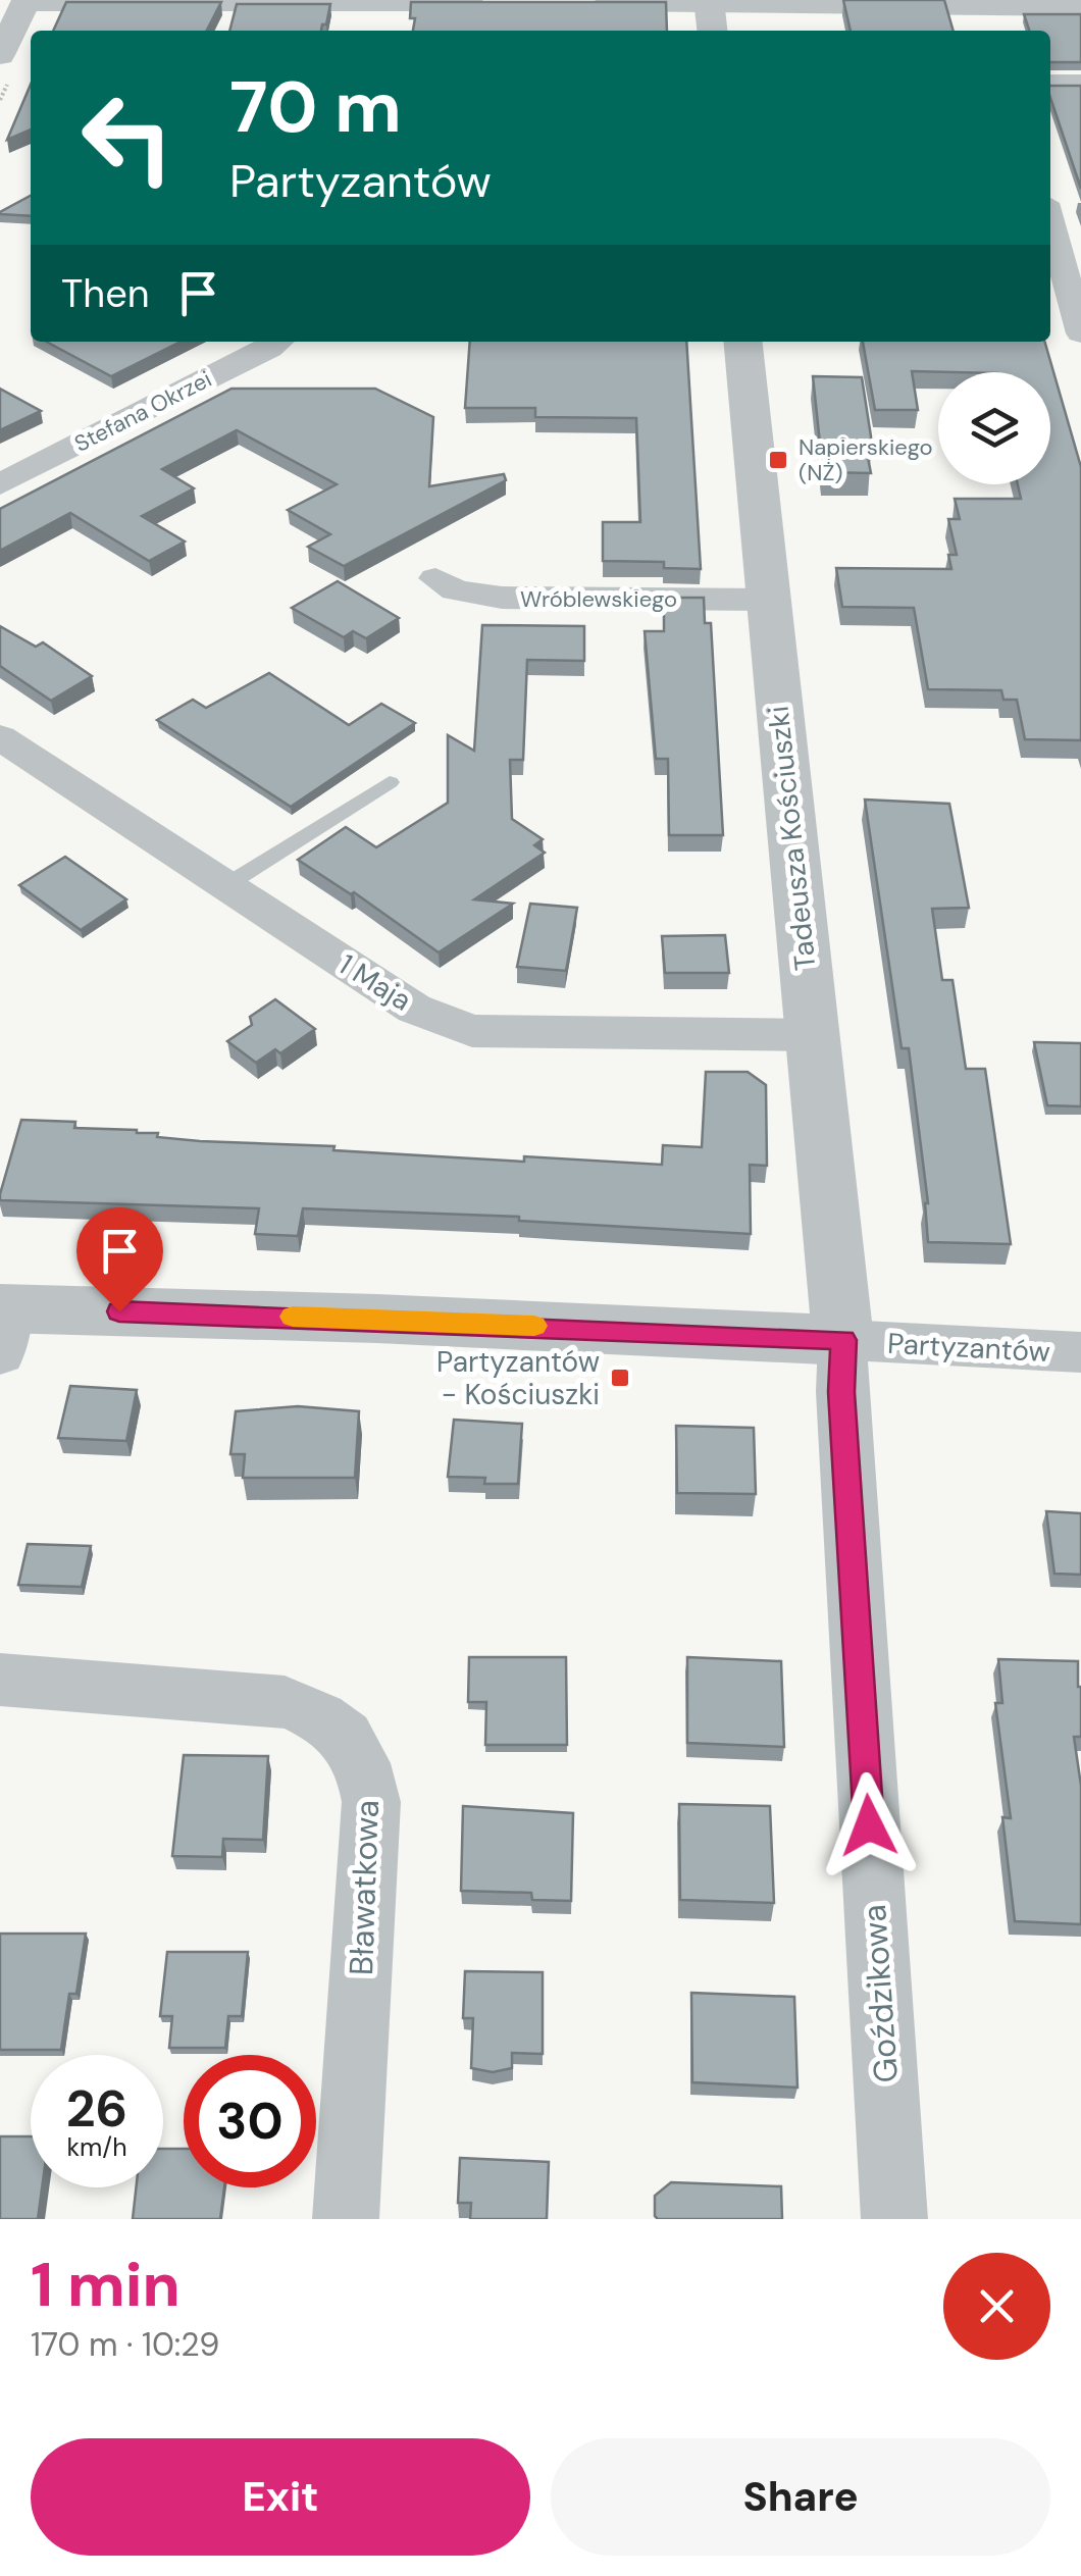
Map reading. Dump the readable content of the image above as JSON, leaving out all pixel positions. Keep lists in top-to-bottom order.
{
  "streets": {
    "street": [
      "Stefana Okrzei",
      "Wróblewskiego",
      "Tadeusza Kościuszki",
      "1 Maja",
      "Partyzantów",
      "Bławatkowa",
      "Goździkowa"
    ]
  },
  "crossings": [
    ["Wróblewskiego", "Tadeusza Kościuszki"],
    ["Tadeusza Kościuszki", "1 Maja"],
    ["Tadeusza Kościuszki", "Partyzantów"],
    ["Tadeusza Kościuszki", "Goździkowa"],
    ["Partyzantów", "Goździkowa"]
  ],
  "places": {
    "transit": ["Napierskiego (NŻ)", "Partyzantów - Kościuszki"]
  },
  "page": {
    "turn": ["70 m", "Partyzantów"],
    "then": "Then",
    "speed": "26 km/h",
    "limit": "30",
    "heading": ["1 min", "170 m · 10:29"],
    "buttons": ["Exit", "Share"]
  }
}
